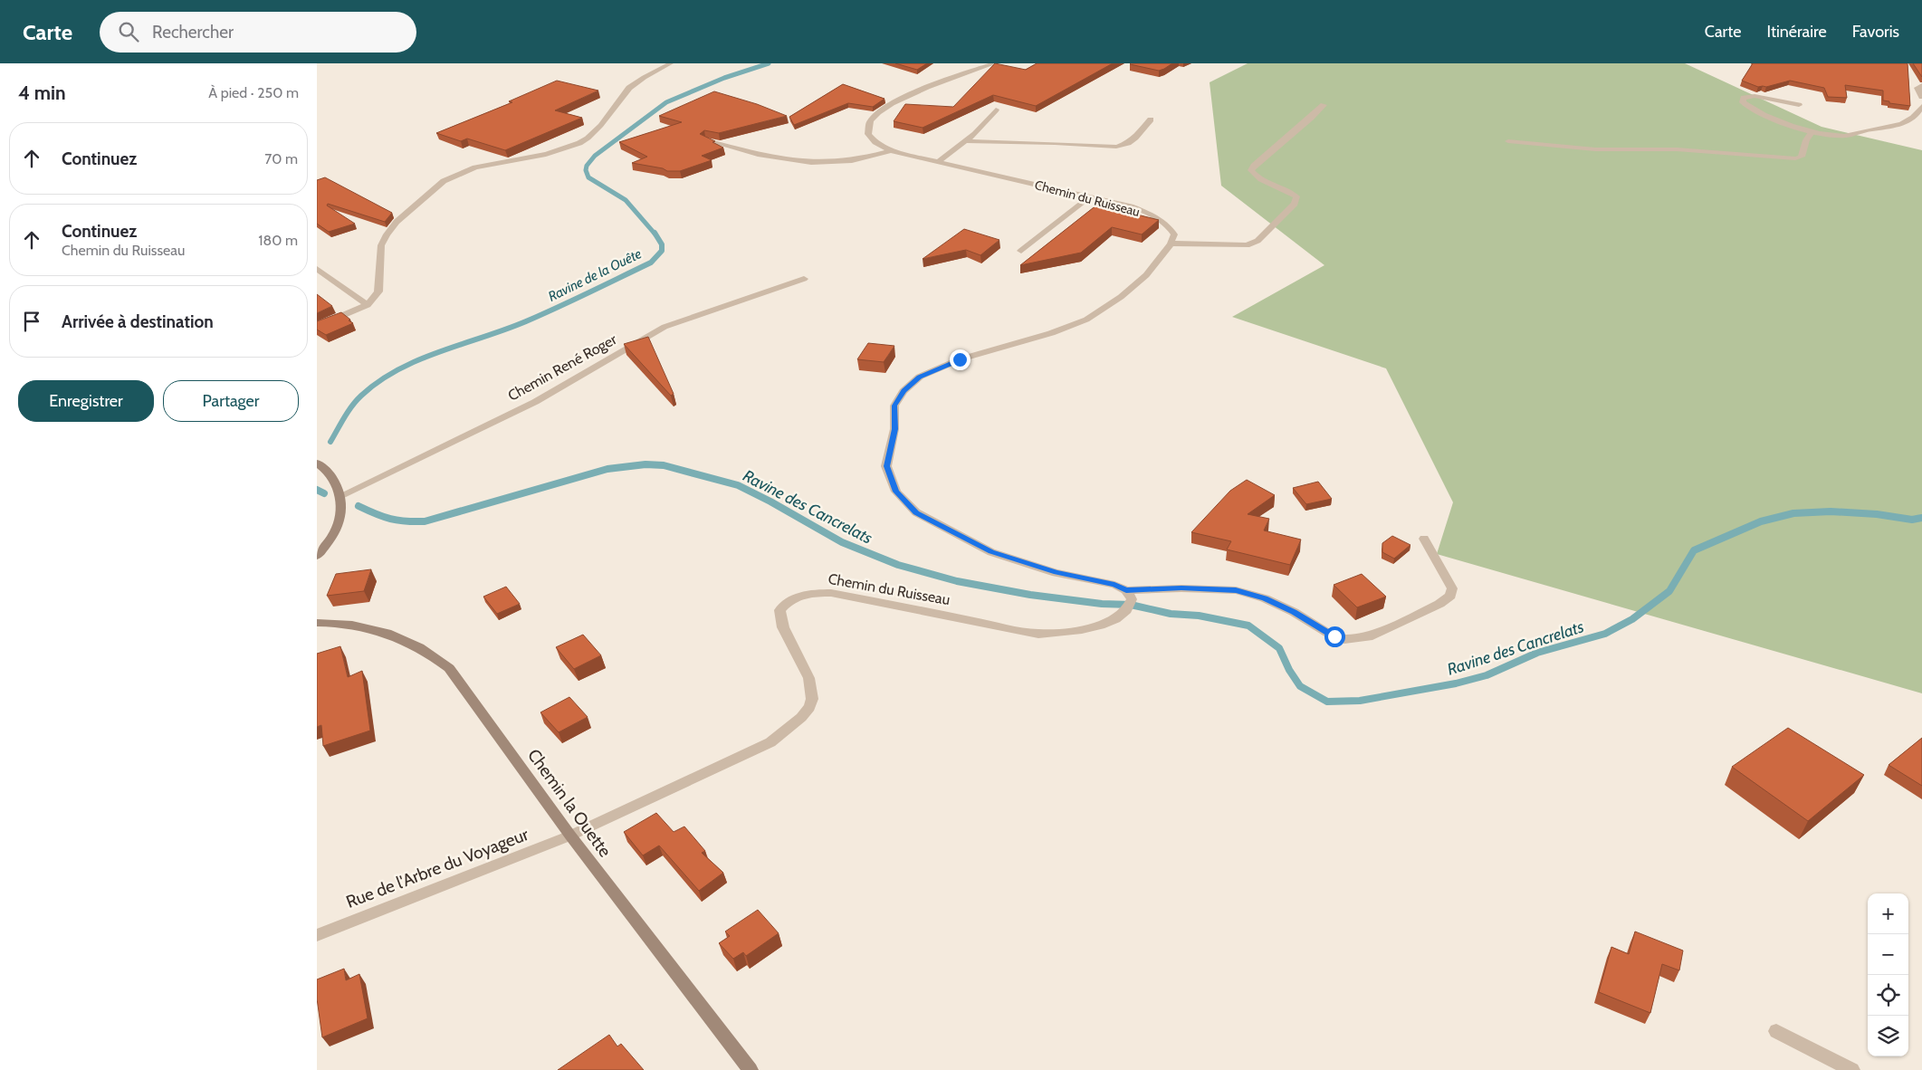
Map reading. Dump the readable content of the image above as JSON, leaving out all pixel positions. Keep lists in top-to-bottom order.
{
  "streets": {
    "street": [
      "Chemin du Ruisseau",
      "Chemin René Roger",
      "Chemin la Ouette",
      "Rue de l'Arbre du Voyageur"
    ]
  },
  "crossings": [
    ["Chemin du Ruisseau", "Chemin la Ouette"],
    ["Chemin du Ruisseau", "Rue de l'Arbre du Voyageur"],
    ["Chemin la Ouette", "Rue de l'Arbre du Voyageur"]
  ],
  "water": ["Ravine de la Ouête", "Ravine des Cancrelats"],
  "page": {
    "header": "Carte",
    "search": "Rechercher",
    "nav": ["Carte", "Itinéraire", "Favoris"],
    "heading": ["4 min", "À pied · 250 m"],
    "list": [
      ["Continuez", "70 m"],
      ["Continuez", "Chemin du Ruisseau", "180 m"],
      "Arrivée à destination"
    ],
    "buttons": ["Enregistrer", "Partager"],
    "map_buttons": ["+", "−"]
  }
}
